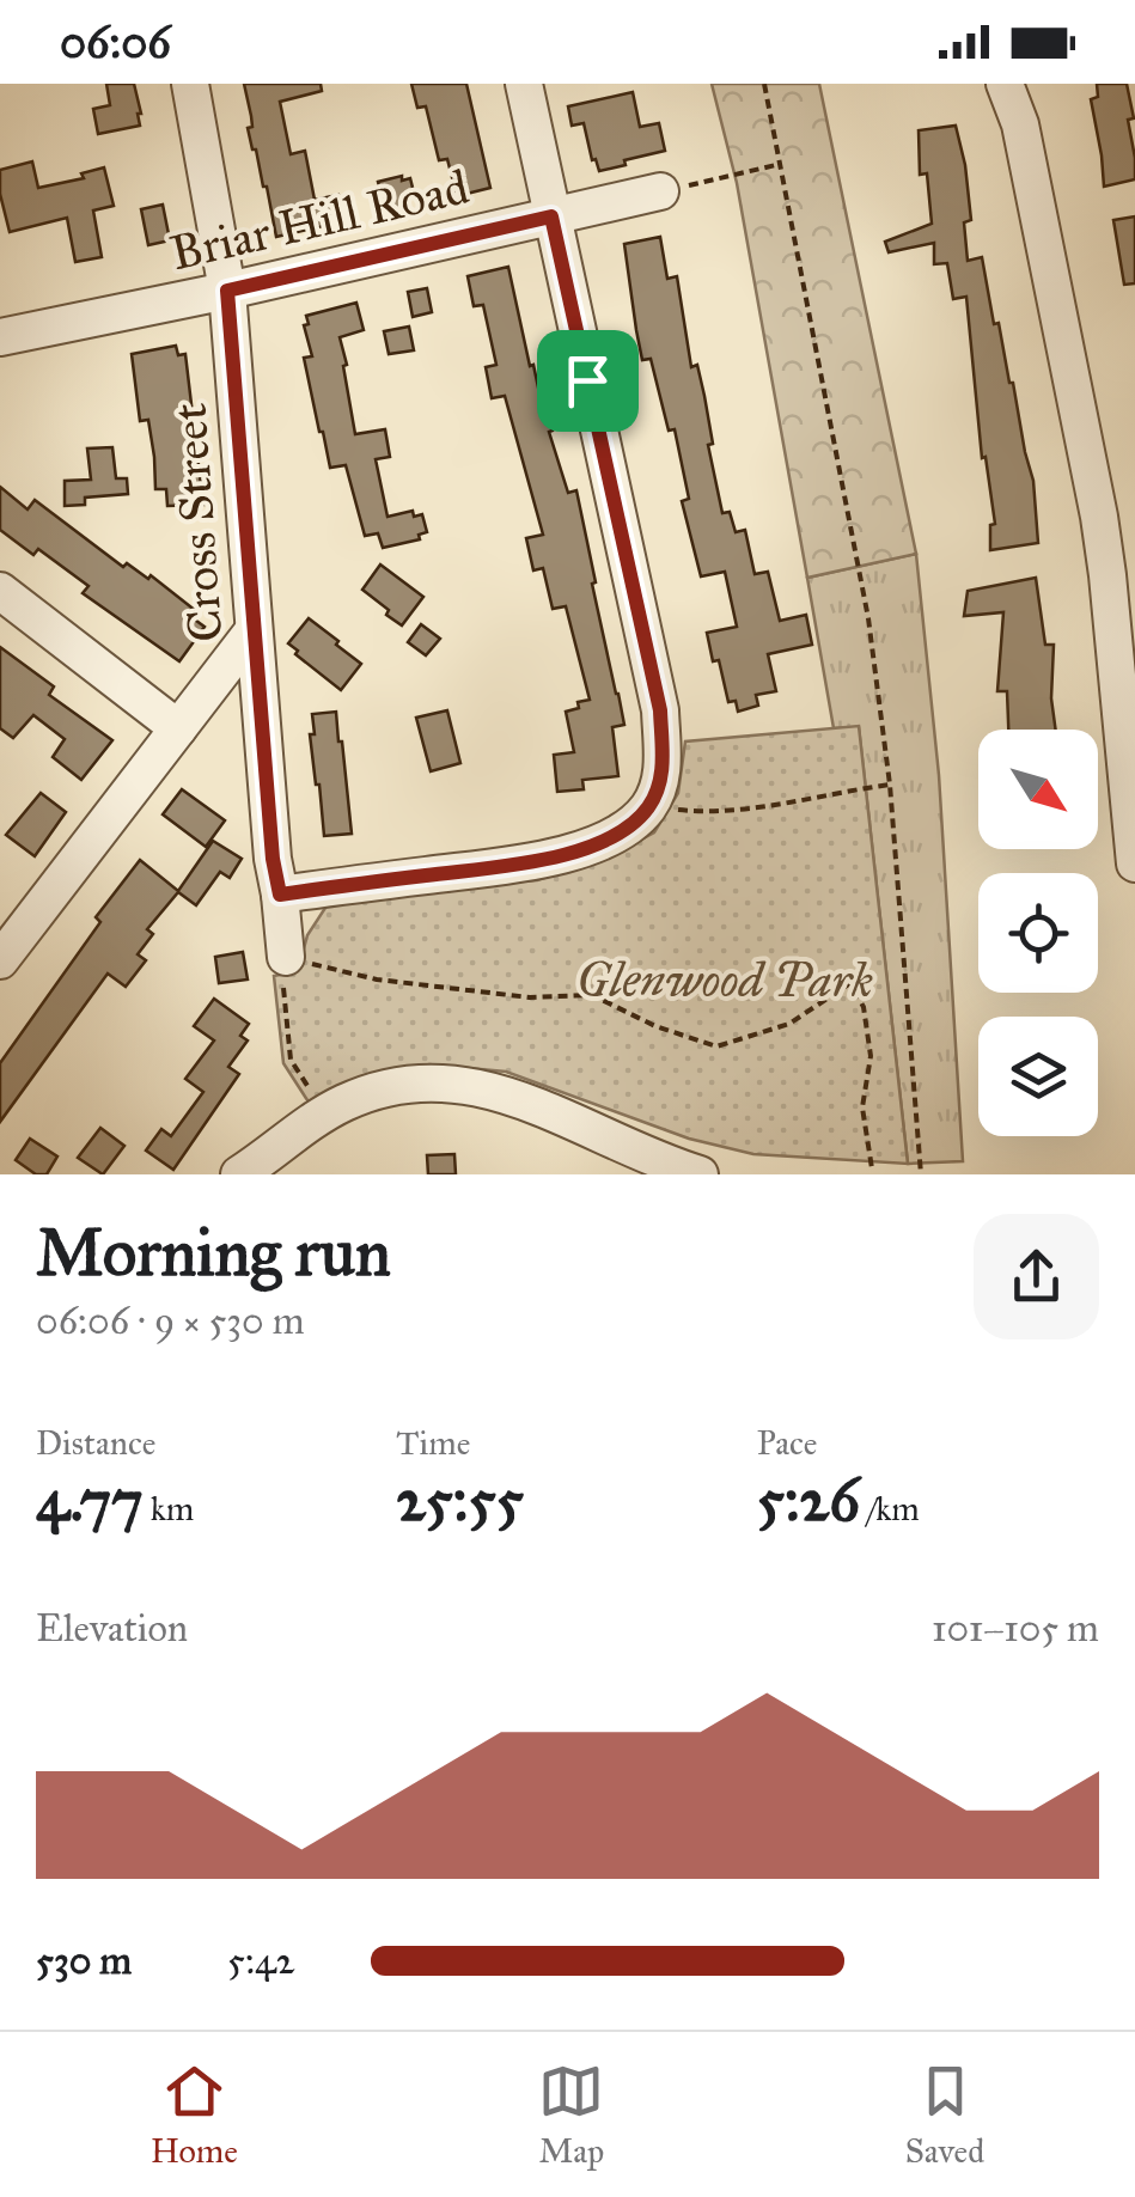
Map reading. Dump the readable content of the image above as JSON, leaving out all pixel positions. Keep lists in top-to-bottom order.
{
  "streets": {
    "street": ["Briar Hill Road", "Cross Street"]
  },
  "crossings": [
    ["Briar Hill Road", "Cross Street"]
  ],
  "parks": ["Glenwood Park"],
  "north": "bottom right",
  "page": {
    "status": "06:06",
    "heading": ["Morning run", "06:06 · 9 × 530 m"],
    "stats": [
      ["Distance", "4.77 km"],
      ["Time", "25:55"],
      ["Pace", "5:26 /km"]
    ],
    "chart": ["Elevation", "101–105 m"],
    "list": [
      {
        "name": "530 m",
        "note": "5:42"
      }
    ],
    "tabs": ["Home", "Map", "Saved"]
  }
}
